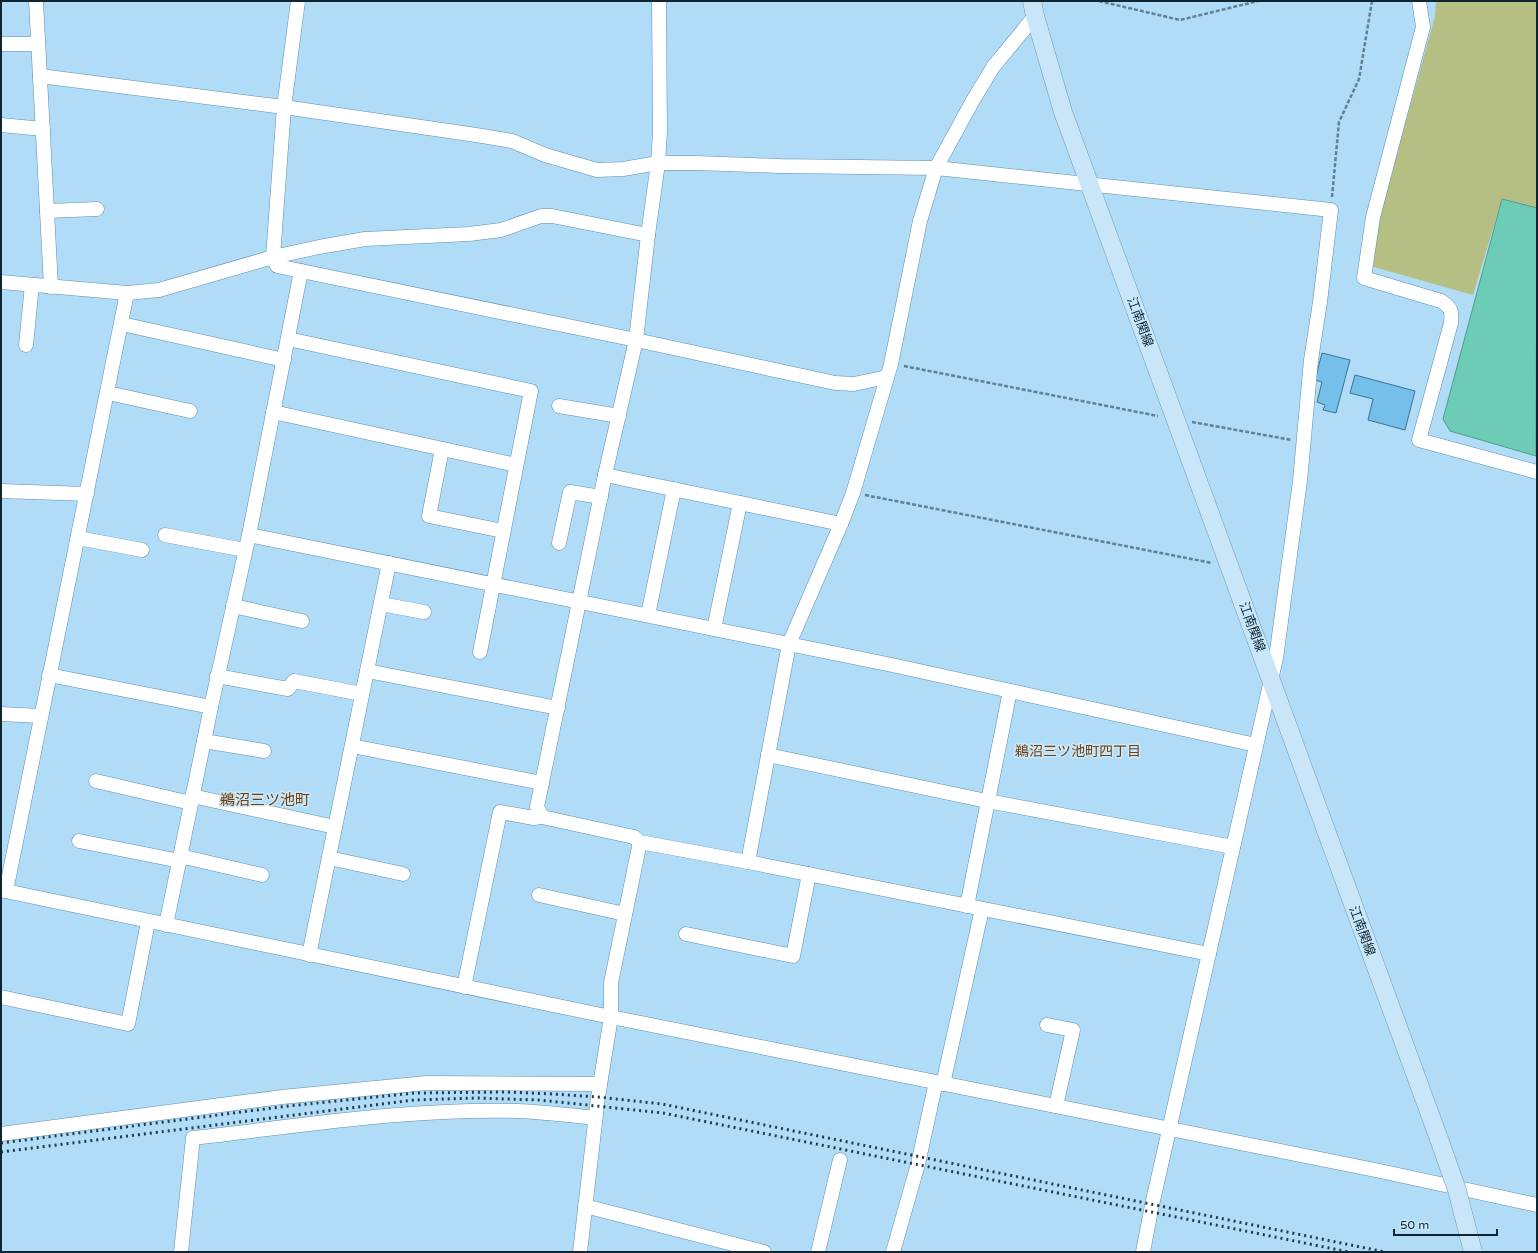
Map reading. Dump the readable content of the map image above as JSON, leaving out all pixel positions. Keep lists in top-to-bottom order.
{
  "streets": {
    "main road": ["江南関線"]
  },
  "districts": ["鵜沼三ツ池町四丁目", "鵜沼三ツ池町"],
  "scale_bar": "50 m"
}
